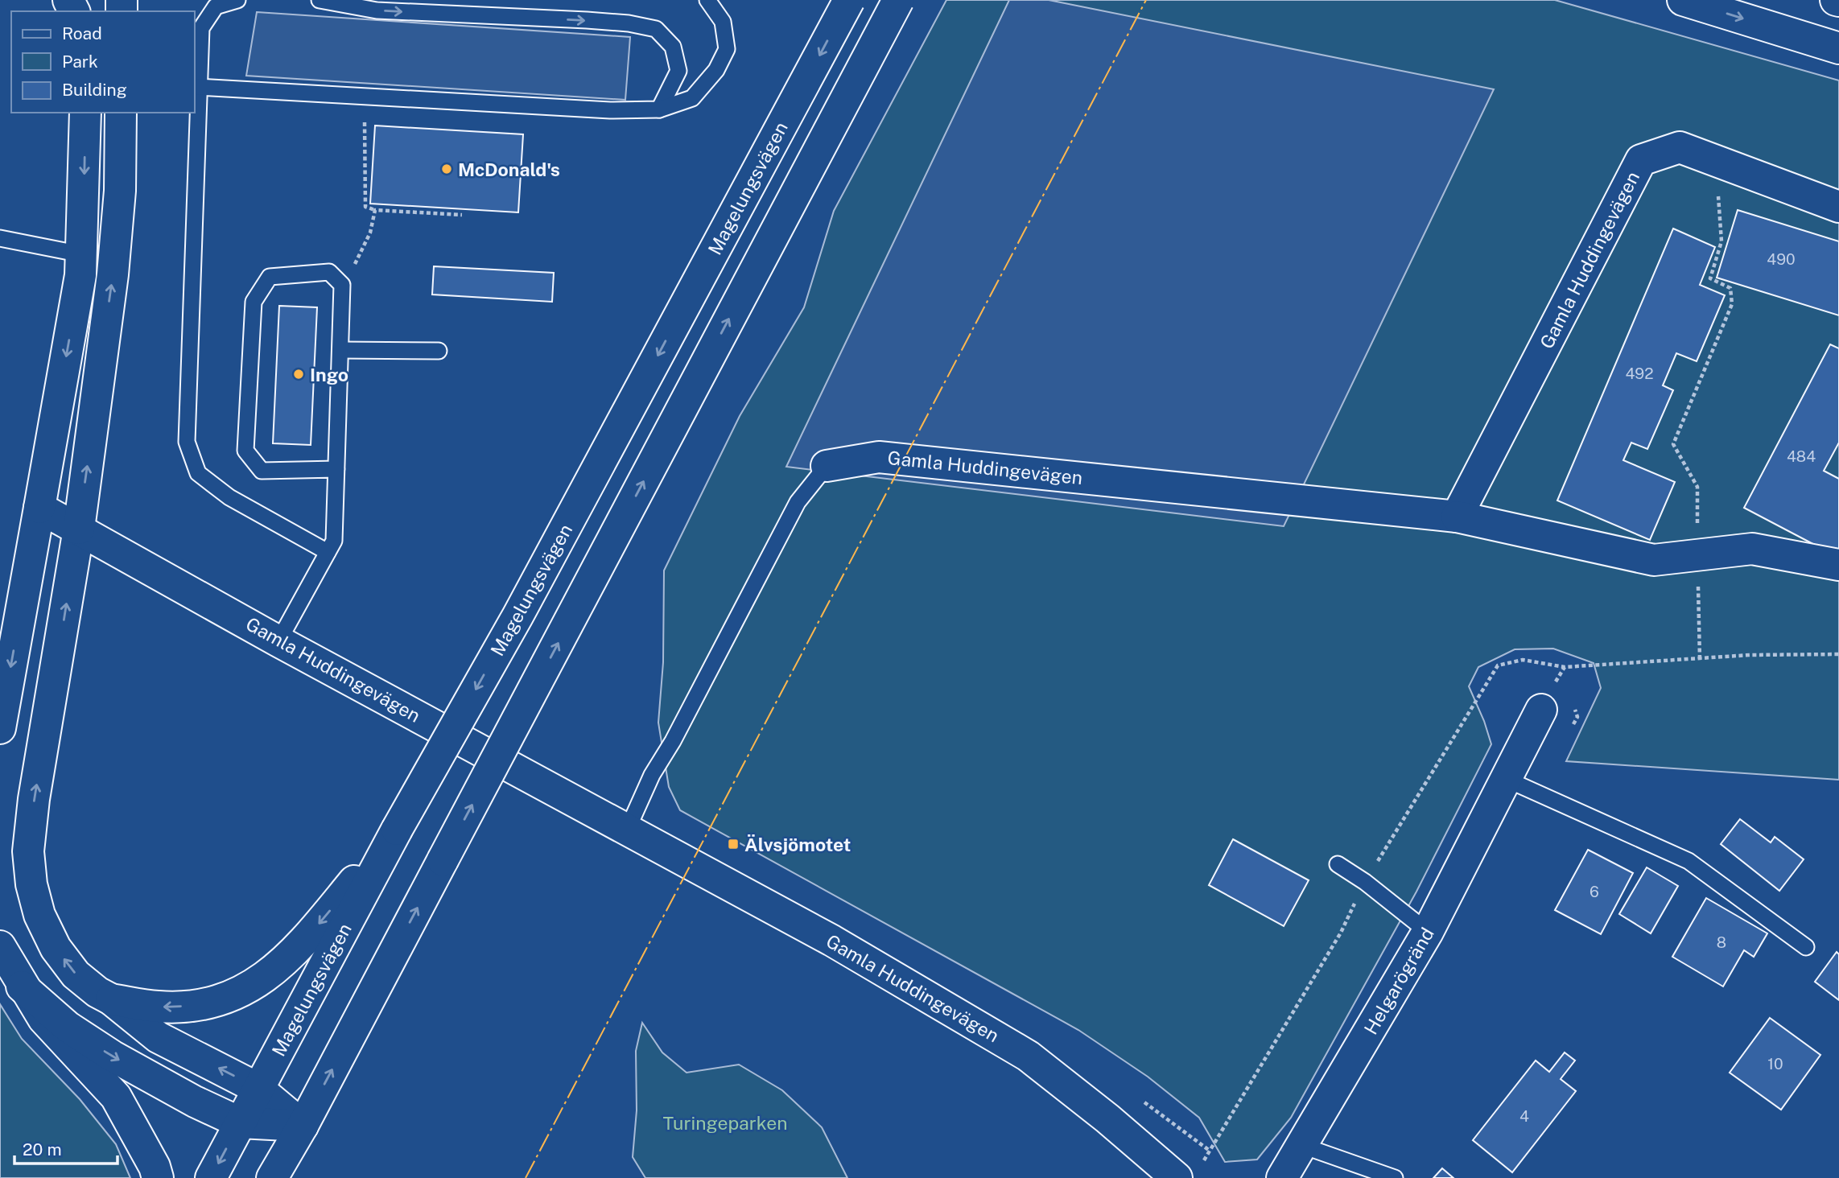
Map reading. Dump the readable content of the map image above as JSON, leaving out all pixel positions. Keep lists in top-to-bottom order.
{
  "streets": {
    "main road": ["Magelungsvägen", "Gamla Huddingevägen", "Helgarögränd"]
  },
  "parks": ["Turingeparken"],
  "places": {
    "other": ["McDonald's", "Ingo"],
    "transit": ["Älvsjömotet"]
  },
  "house_numbers": [
    "490",
    "492",
    "484",
    "6",
    "8",
    "10",
    "4"
  ],
  "legend": ["Road", "Park", "Building"],
  "scale_bar": "20 m"
}
